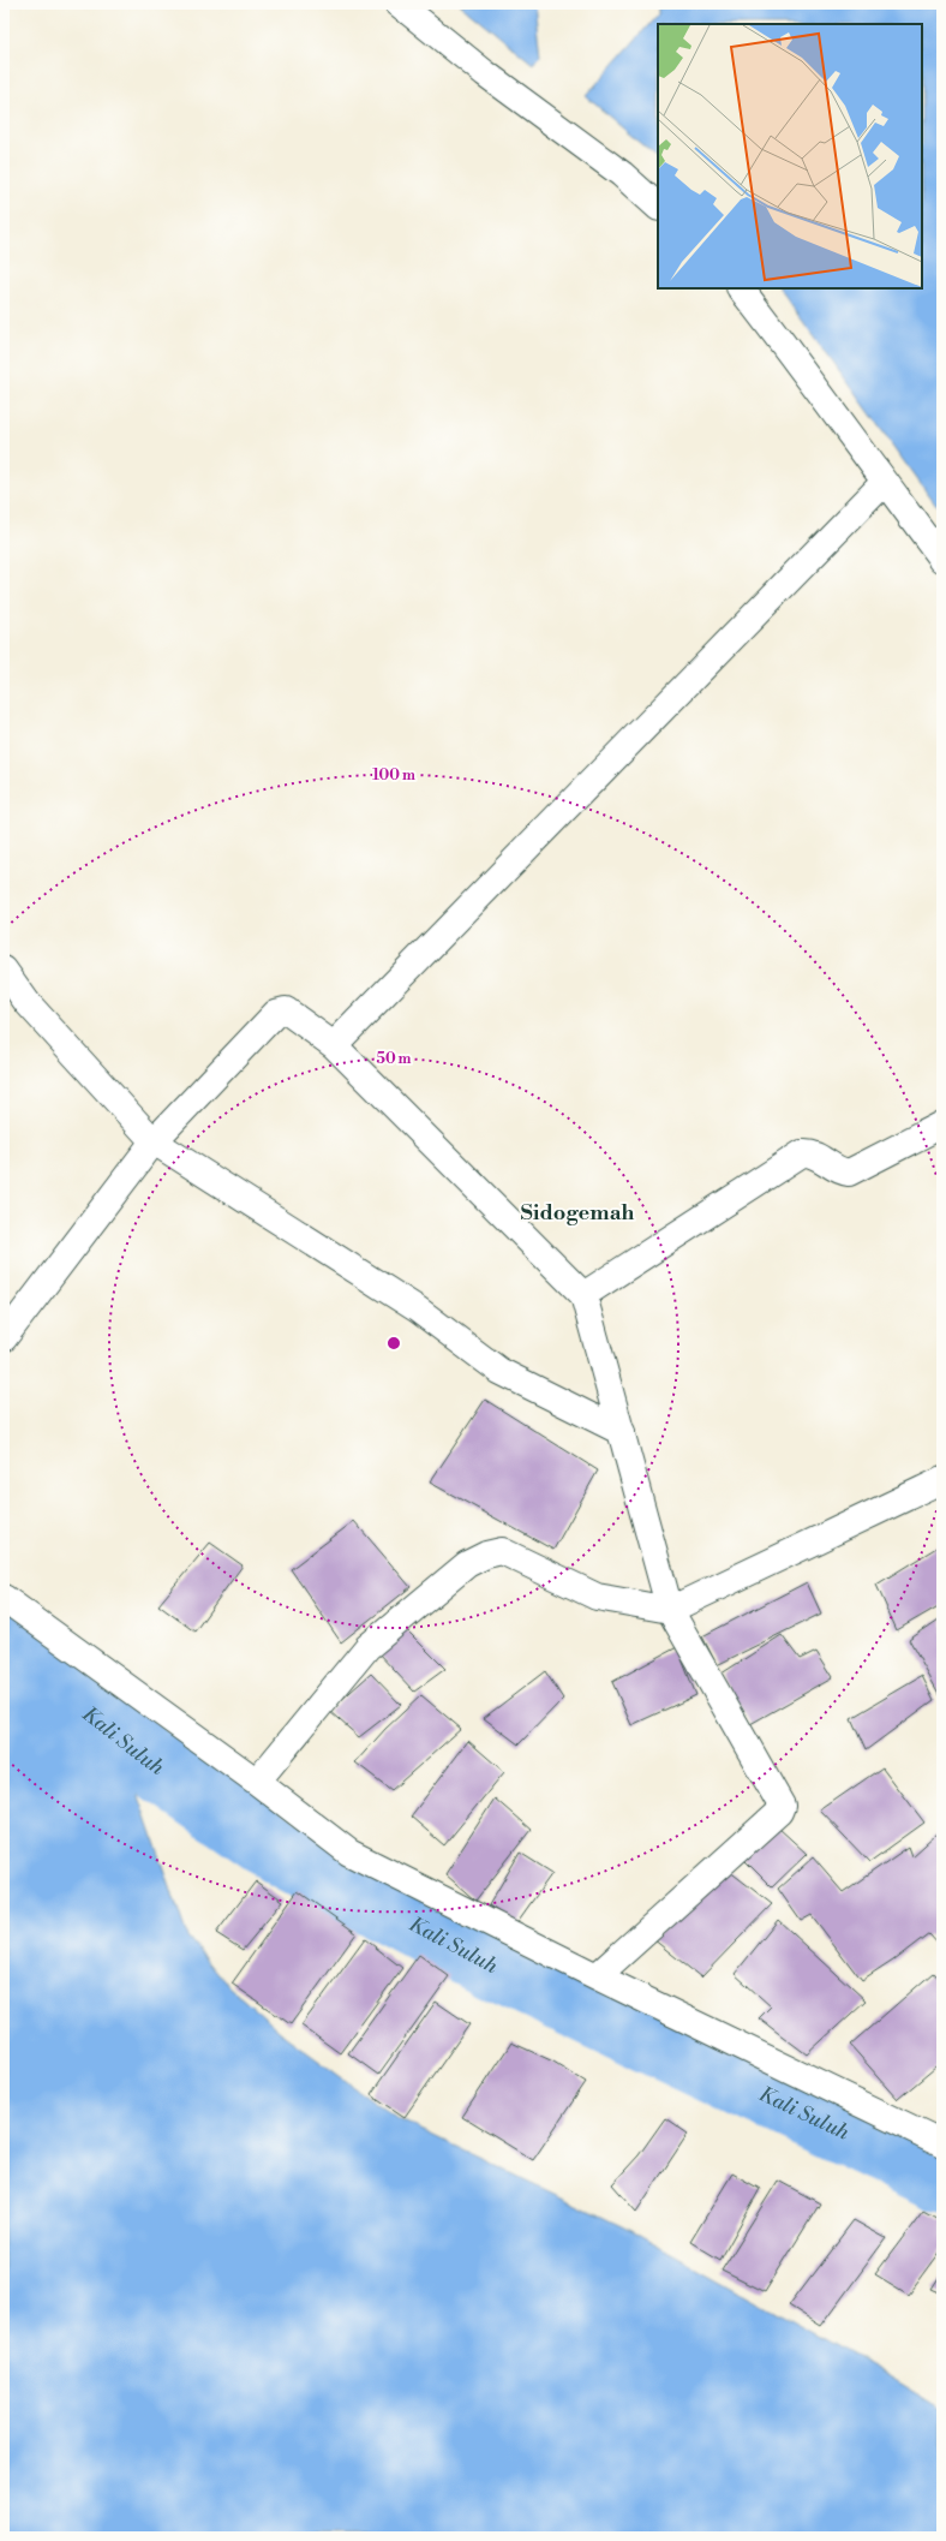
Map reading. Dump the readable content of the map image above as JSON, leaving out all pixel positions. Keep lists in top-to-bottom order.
{
  "districts": ["Sidogemah"],
  "water": ["Kali Suluh"],
  "rings": ["100 m", "50 m"]
}
